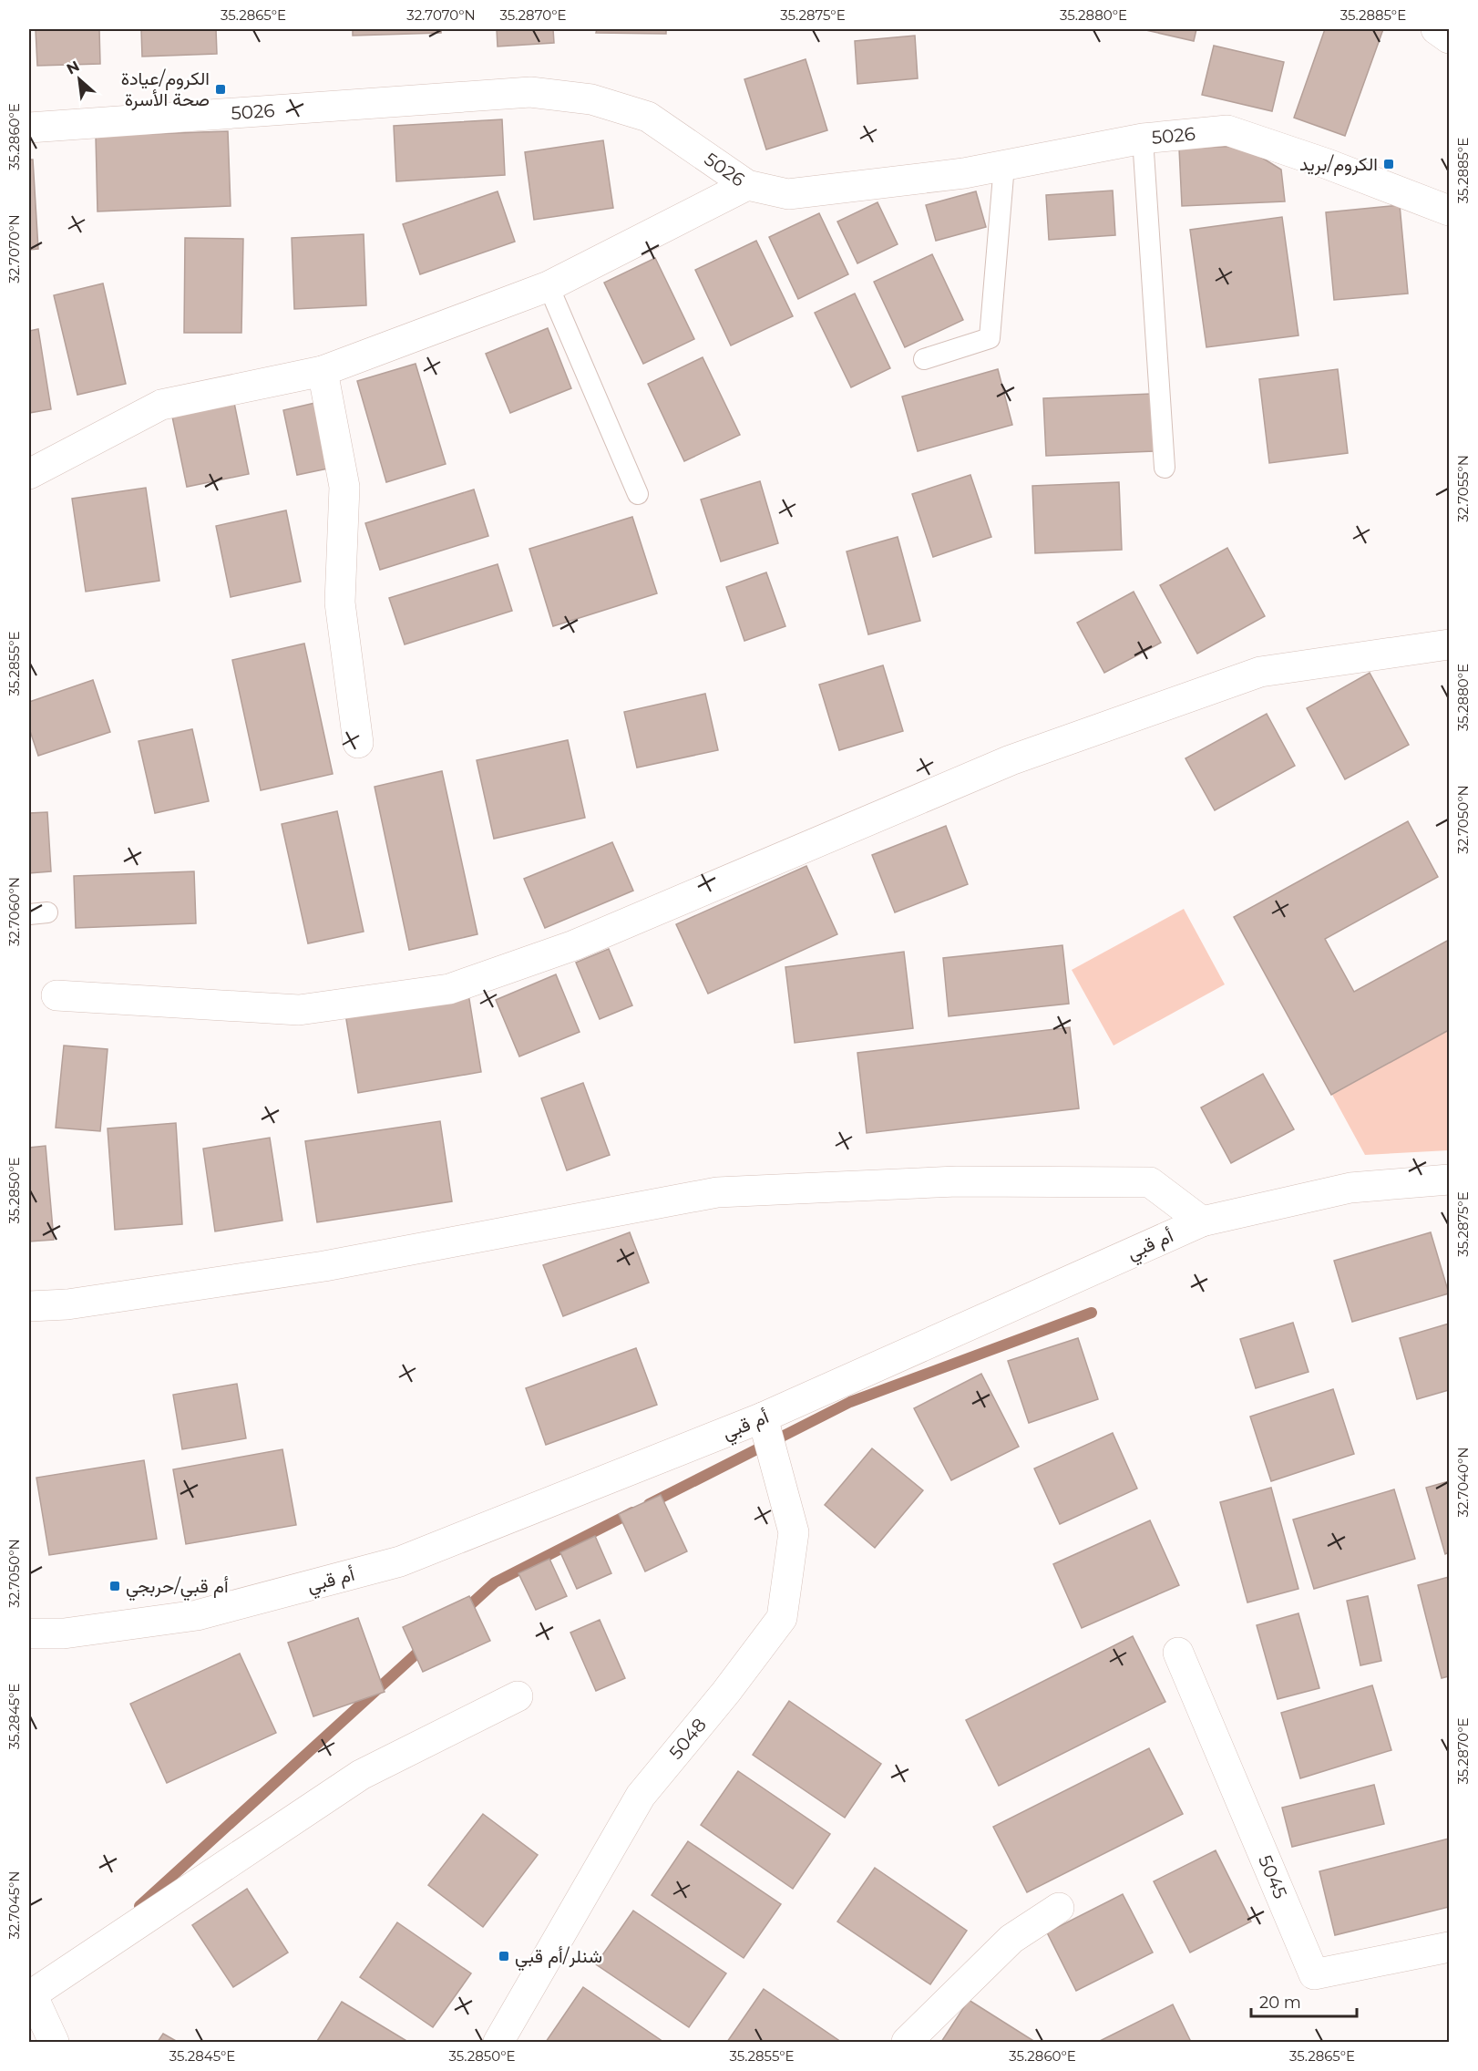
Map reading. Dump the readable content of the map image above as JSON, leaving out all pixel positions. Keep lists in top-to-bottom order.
{
  "streets": {
    "street": [
      "5026",
      "أم قبي",
      "5048",
      "5045"
    ]
  },
  "crossings": [
    ["أم قبي", "5048"]
  ],
  "places": {
    "transit": [
      "الكروم/عيادة صحة الأسرة",
      "الكروم/بريد",
      "أم قبي/حربجي",
      "شنلر/أم قبي"
    ]
  },
  "scale_bar": "20 m",
  "north": "top left",
  "coordinates": [
    "35.2865°E",
    "32.7070°N",
    "35.2870°E",
    "35.2875°E",
    "35.2880°E",
    "35.2885°E",
    "35.2860°E",
    "32.7055°N",
    "35.2855°E",
    "32.7050°N",
    "32.7060°N",
    "35.2850°E",
    "32.7040°N",
    "35.2845°E",
    "32.7045°N"
  ]
}
